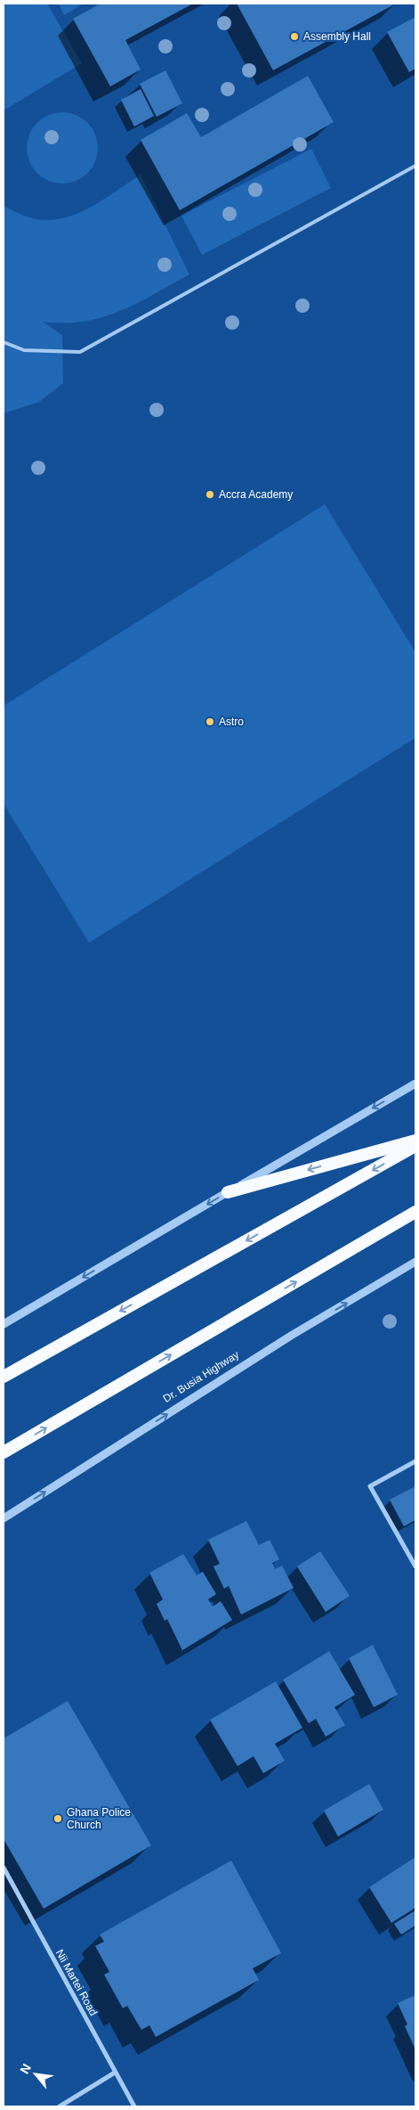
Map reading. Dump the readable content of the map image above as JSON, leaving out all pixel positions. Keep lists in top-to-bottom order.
{
  "streets": {
    "street": ["Dr. Busia Highway", "Nii Martei Road"]
  },
  "one_way": ["Dr. Busia Highway"],
  "places": [
    "Assembly Hall",
    "Accra Academy",
    "Astro",
    "Ghana Police Church"
  ],
  "north": "top left"
}
